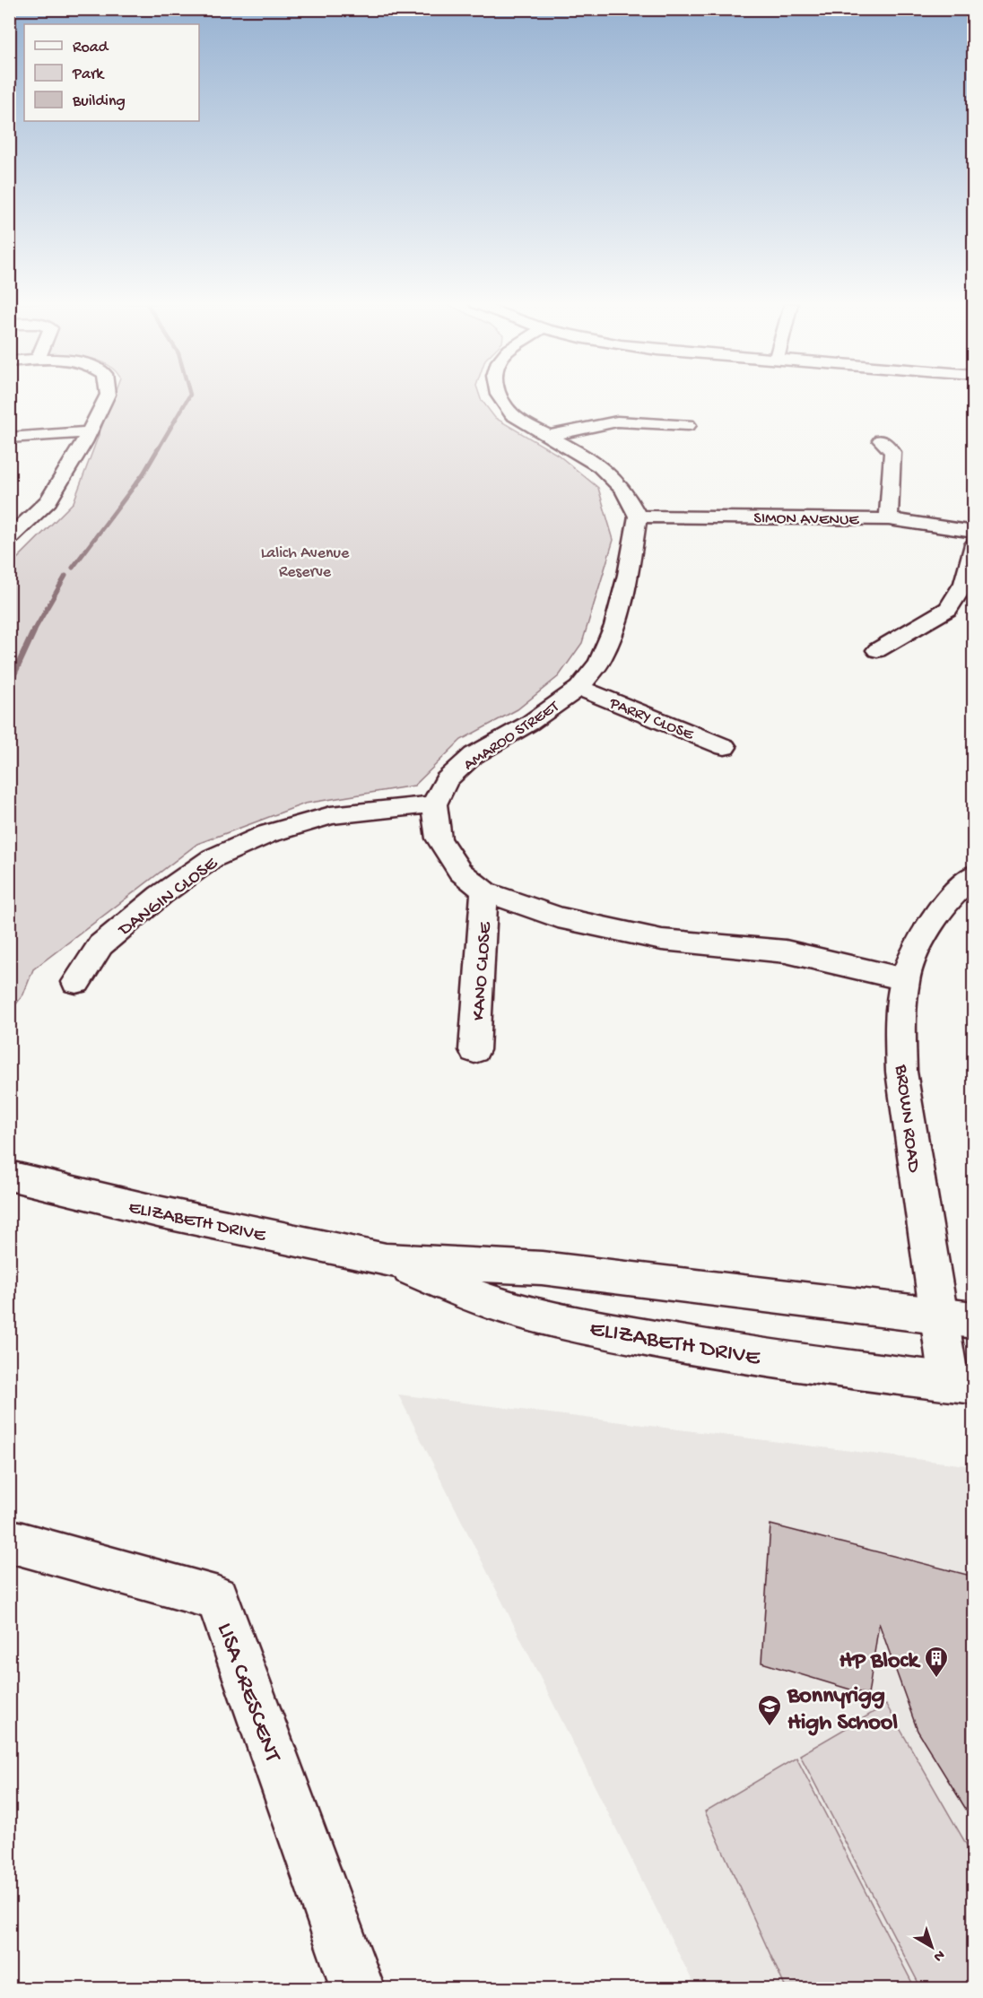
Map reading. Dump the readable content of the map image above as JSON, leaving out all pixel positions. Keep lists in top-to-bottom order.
{
  "streets": {
    "street": [
      "SIMON AVENUE",
      "PARRY CLOSE",
      "AMAROO STREET",
      "DANGIN CLOSE",
      "KANO CLOSE",
      "BROWN ROAD",
      "ELIZABETH DRIVE",
      "LISA CRESCENT"
    ]
  },
  "crossings": [
    ["SIMON AVENUE", "AMAROO STREET"],
    ["PARRY CLOSE", "AMAROO STREET"],
    ["AMAROO STREET", "DANGIN CLOSE"],
    ["BROWN ROAD", "ELIZABETH DRIVE"]
  ],
  "parks": ["Lalich Avenue Reserve"],
  "places": {
    "building": ["HP Block"],
    "school or university": ["Bonnyrigg High School"]
  },
  "legend": ["Road", "Park", "Building"],
  "north": "bottom right"
}
